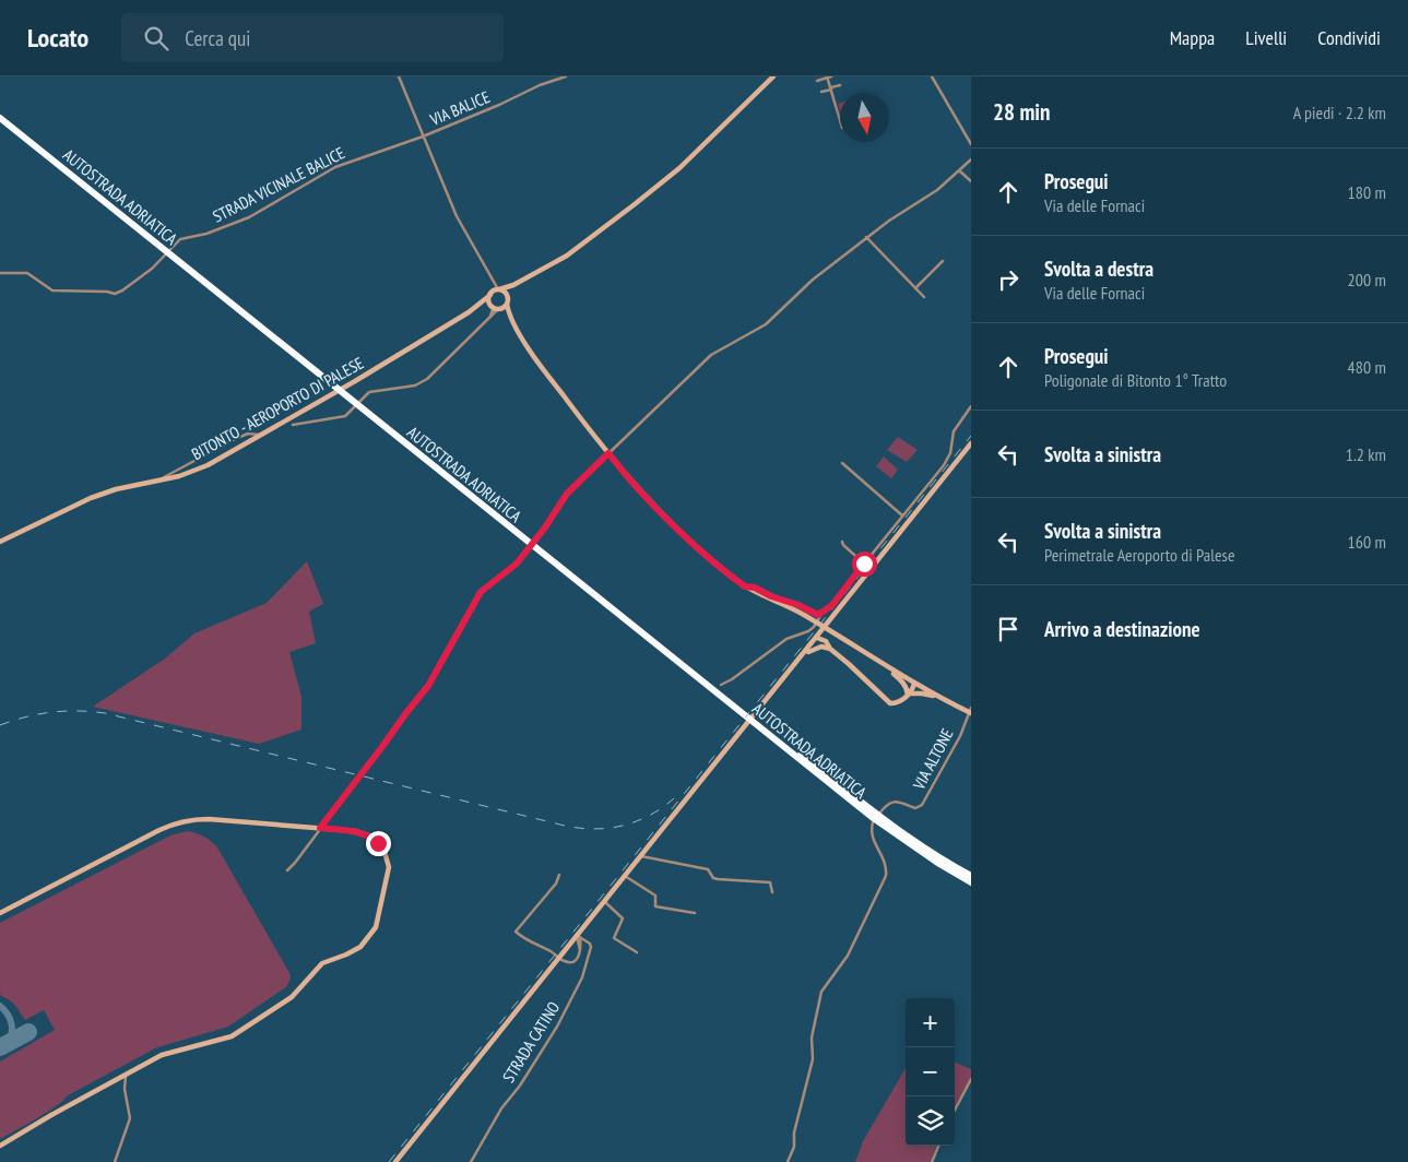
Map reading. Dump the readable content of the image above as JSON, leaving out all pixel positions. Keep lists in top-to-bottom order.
{
  "streets": {
    "highway": ["AUTOSTRADA ADRIATICA"],
    "main road": ["BITONTO - AEROPORTO DI PALESE"],
    "street": [
      "VIA BALICE",
      "STRADA VICINALE BALICE",
      "VIA ALTONE",
      "STRADA CATINO"
    ]
  },
  "crossings": [
    ["VIA BALICE", "STRADA VICINALE BALICE"]
  ],
  "north": "bottom",
  "page": {
    "header": "Locato",
    "search": "Cerca qui",
    "nav": ["Mappa", "Livelli", "Condividi"],
    "heading": ["28 min", "A piedi · 2.2 km"],
    "list": [
      ["Prosegui", "Via delle Fornaci", "180 m"],
      ["Svolta a destra", "Via delle Fornaci", "200 m"],
      ["Prosegui", "Poligonale di Bitonto 1° Tratto", "480 m"],
      ["Svolta a sinistra", "1.2 km"],
      ["Svolta a sinistra", "Perimetrale Aeroporto di Palese", "160 m"],
      "Arrivo a destinazione"
    ],
    "map_buttons": ["+", "−"]
  }
}
